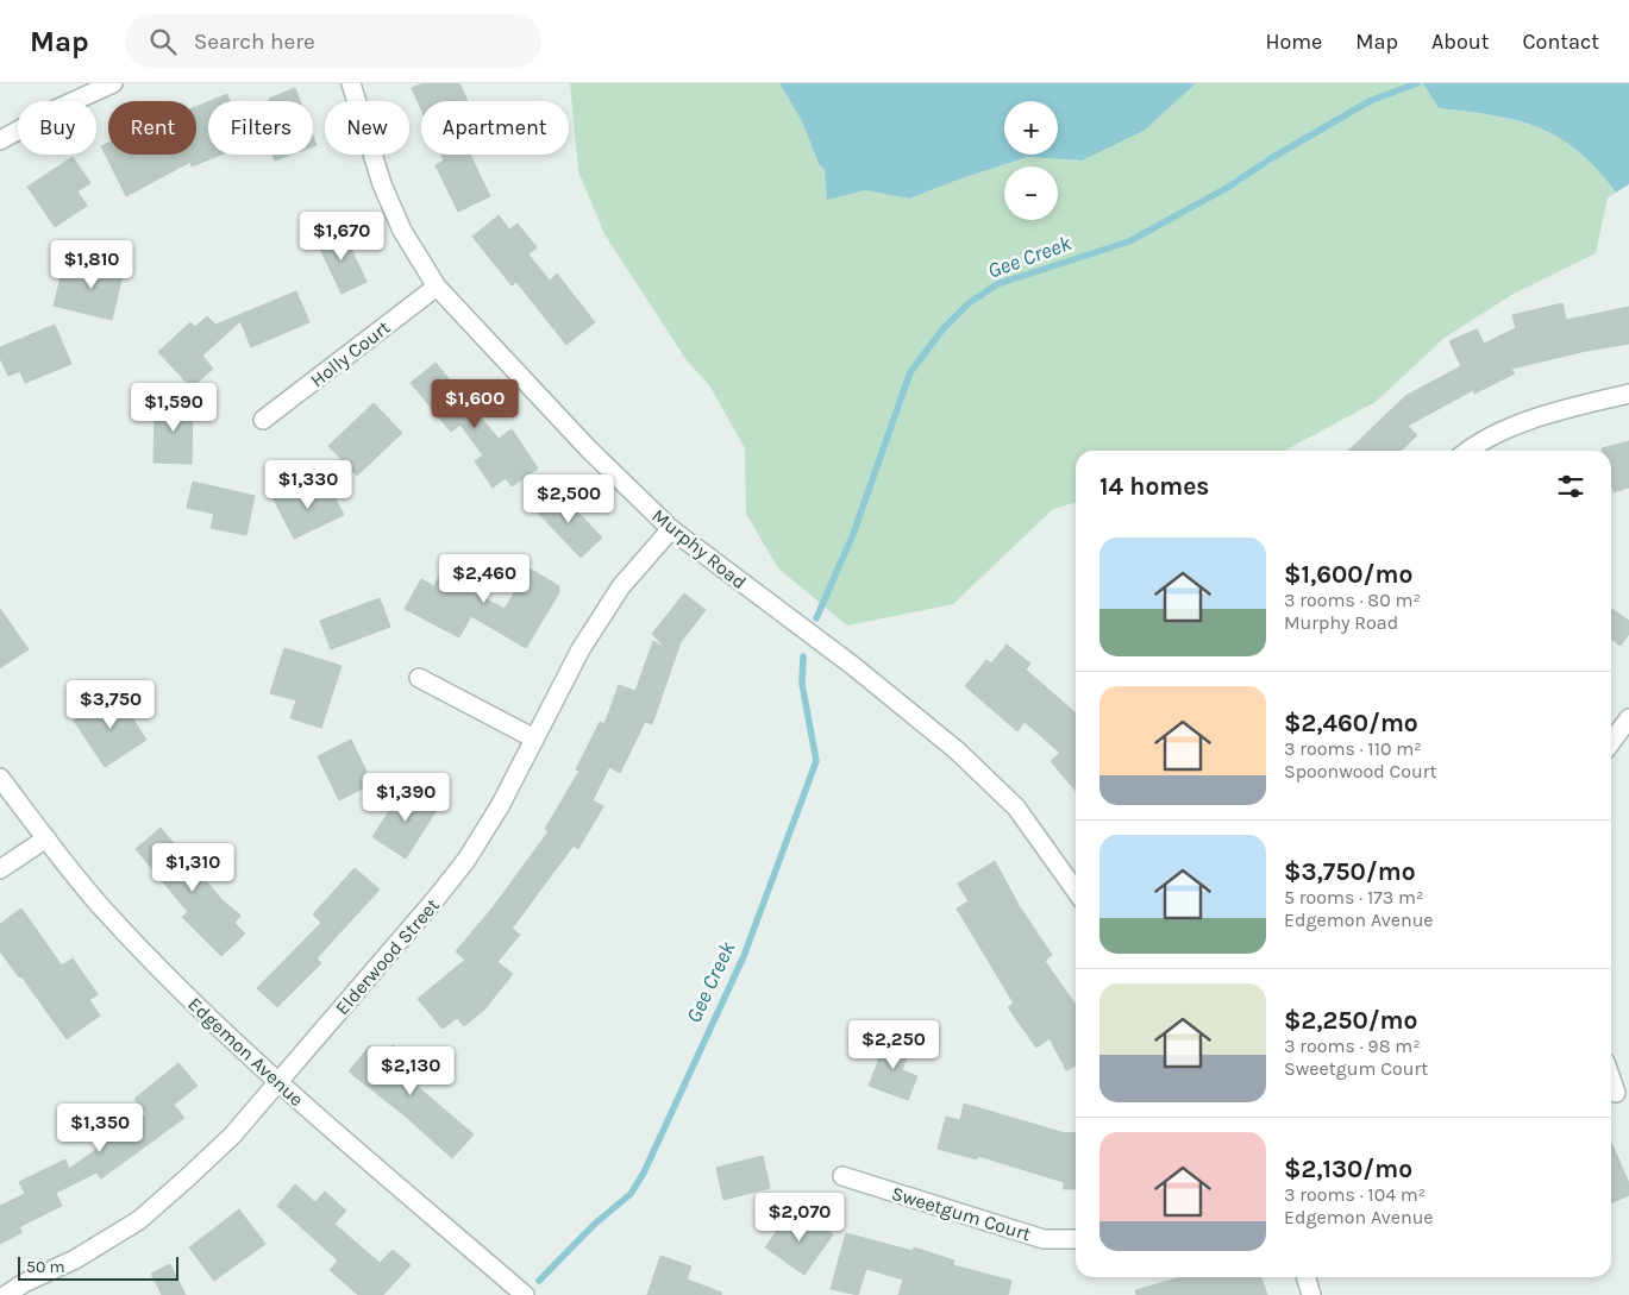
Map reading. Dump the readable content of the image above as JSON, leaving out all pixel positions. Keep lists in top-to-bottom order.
{
  "streets": {
    "street": [
      "Holly Court",
      "Murphy Road",
      "Elderwood Street",
      "Edgemon Avenue",
      "Sweetgum Court"
    ]
  },
  "crossings": [
    ["Holly Court", "Murphy Road"],
    ["Murphy Road", "Elderwood Street"],
    ["Elderwood Street", "Edgemon Avenue"]
  ],
  "water": ["Gee Creek"],
  "scale_bar": "50 m",
  "page": {
    "header": "Map",
    "search": "Search here",
    "nav": [
      "Home",
      "Map",
      "About",
      "Contact"
    ],
    "map_buttons": ["+", "−"],
    "chip": [
      "Buy",
      "Rent",
      "Filters",
      "New",
      "Apartment"
    ],
    "price": [
      "$1,670",
      "$1,810",
      "$1,600",
      "$1,590",
      "$1,330",
      "$2,500",
      "$2,460",
      "$3,750",
      "$1,390",
      "$1,310",
      "$2,250",
      "$2,130",
      "$1,350",
      "$2,070"
    ],
    "heading": "14 homes",
    "list": [
      {
        "name": "$1,600/mo",
        "note": "3 rooms · 80 m² · Murphy Road"
      },
      {
        "name": "$2,460/mo",
        "note": "3 rooms · 110 m² · Spoonwood Court"
      },
      {
        "name": "$3,750/mo",
        "note": "5 rooms · 173 m² · Edgemon Avenue"
      },
      {
        "name": "$2,250/mo",
        "note": "3 rooms · 98 m² · Sweetgum Court"
      },
      {
        "name": "$2,130/mo",
        "note": "3 rooms · 104 m² · Edgemon Avenue"
      }
    ],
    "scale": "50 m"
  }
}
